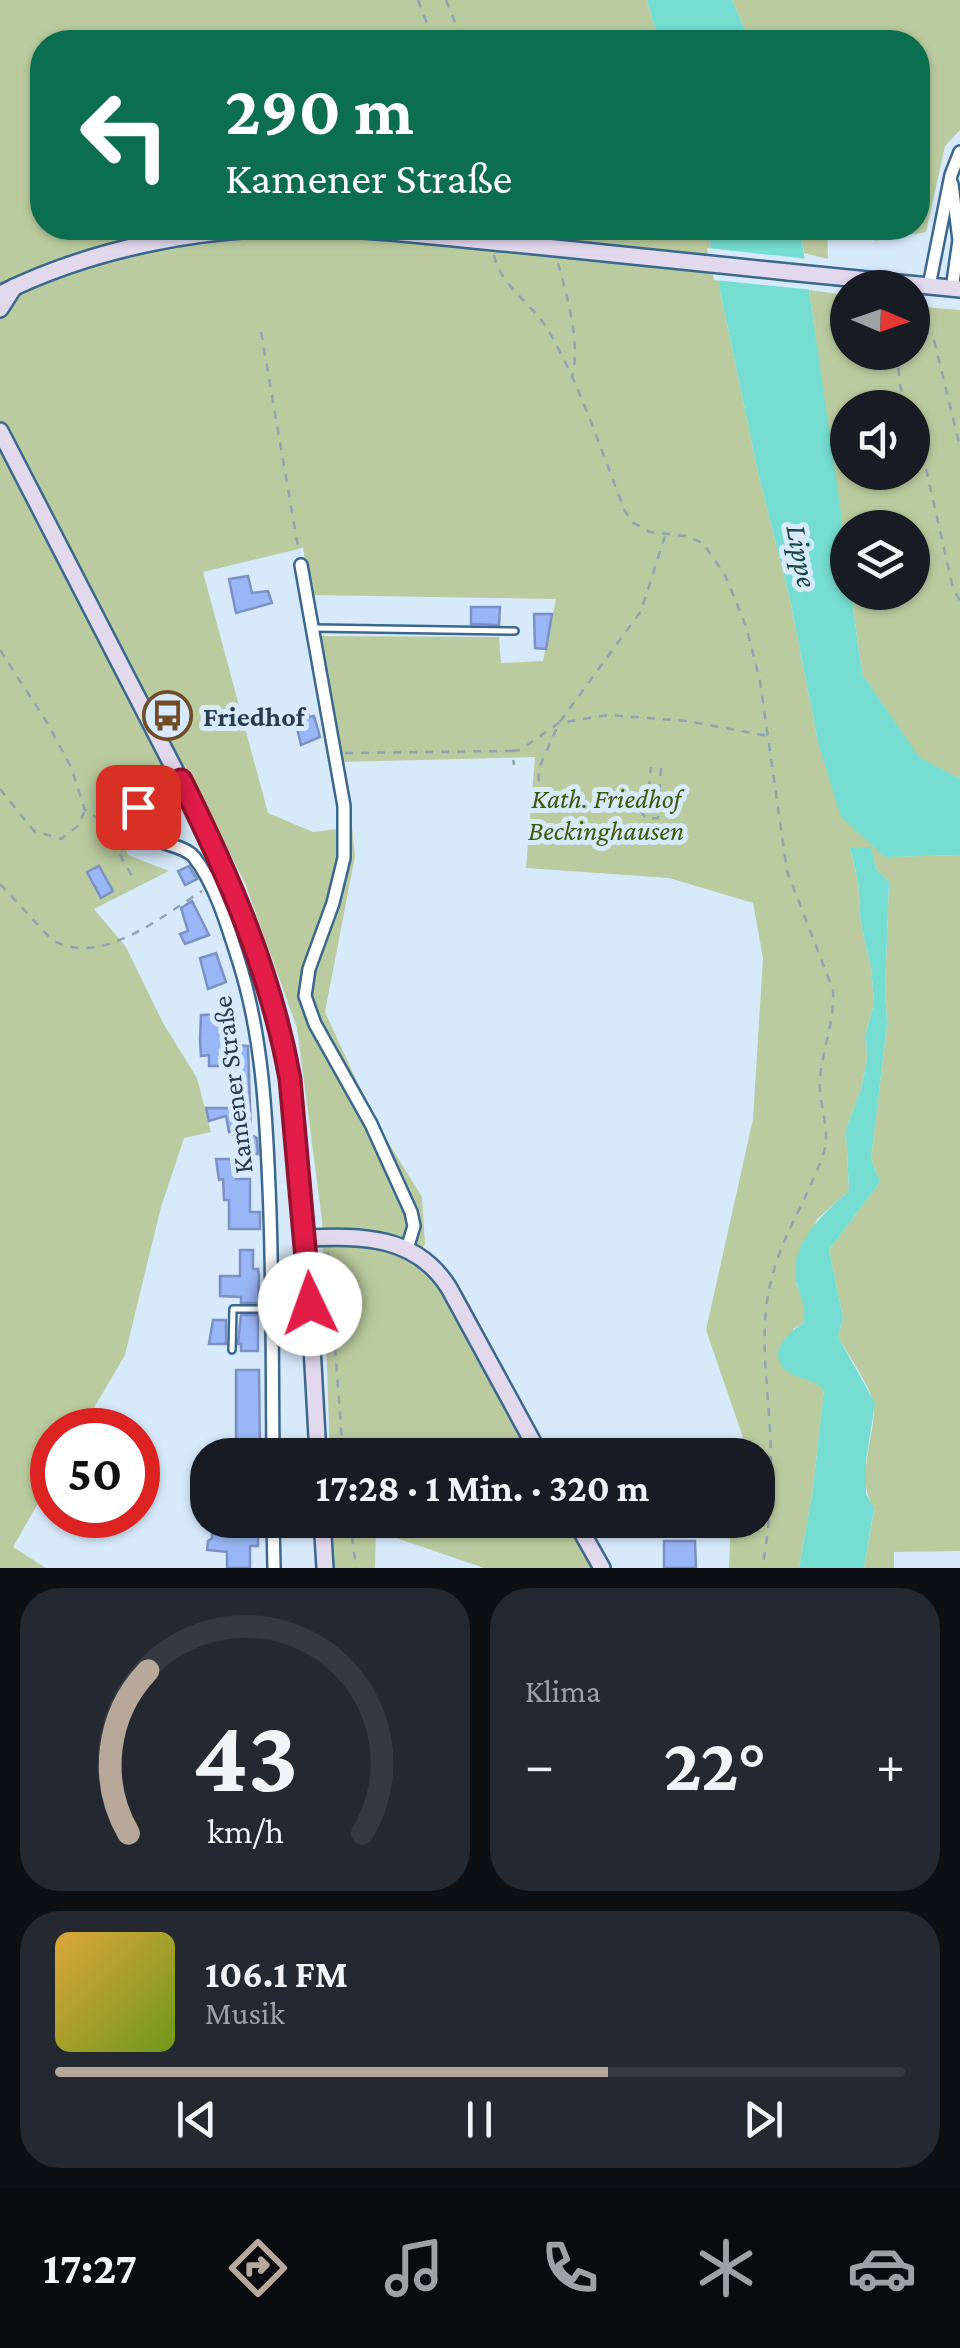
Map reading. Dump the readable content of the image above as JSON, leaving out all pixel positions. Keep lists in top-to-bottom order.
{
  "streets": {
    "main road": ["Kamener Straße"]
  },
  "water": ["Lippe"],
  "parks": ["Kath. Friedhof Beckinghausen"],
  "places": {
    "bus stop": ["Friedhof"]
  },
  "north": "right",
  "page": {
    "turn": ["290 m", "Kamener Straße"],
    "limit": "50",
    "trip": "17:28 · 1 Min. · 320 m",
    "tile": "Klima",
    "heat": ["−", "22°", "+"],
    "song": ["106.1 FM", "Musik"],
    "tabs": "17:27",
    "gauge": ["43", "km/h"]
  }
}
